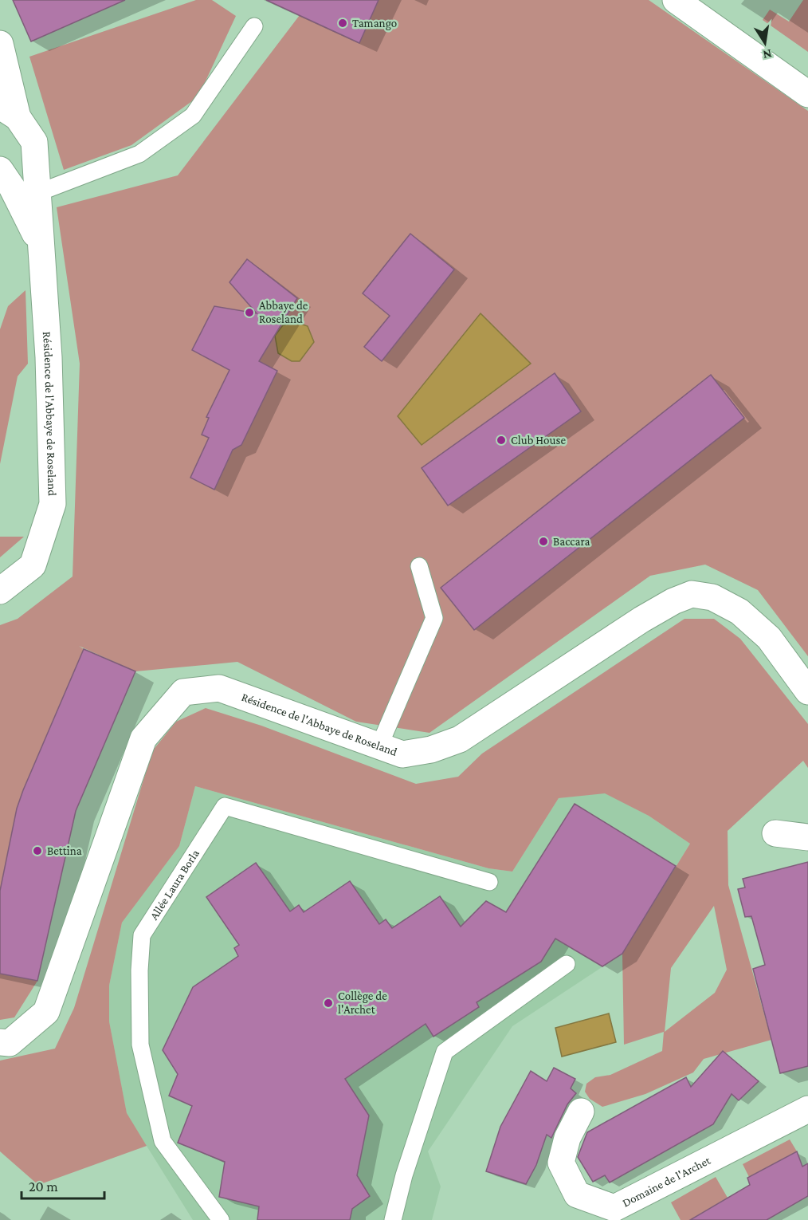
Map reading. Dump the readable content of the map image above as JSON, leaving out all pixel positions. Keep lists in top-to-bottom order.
{
  "streets": {
    "street": ["Résidence de l'Abbaye de Roseland", "Domaine de l'Archet"],
    "lane": ["Allée Laura Borla"]
  },
  "places": [
    "Tamango",
    "Abbaye de Roseland",
    "Club House",
    "Baccara",
    "Bettina",
    "Collège de l'Archet"
  ],
  "scale_bar": "20 m",
  "north": "bottom"
}
